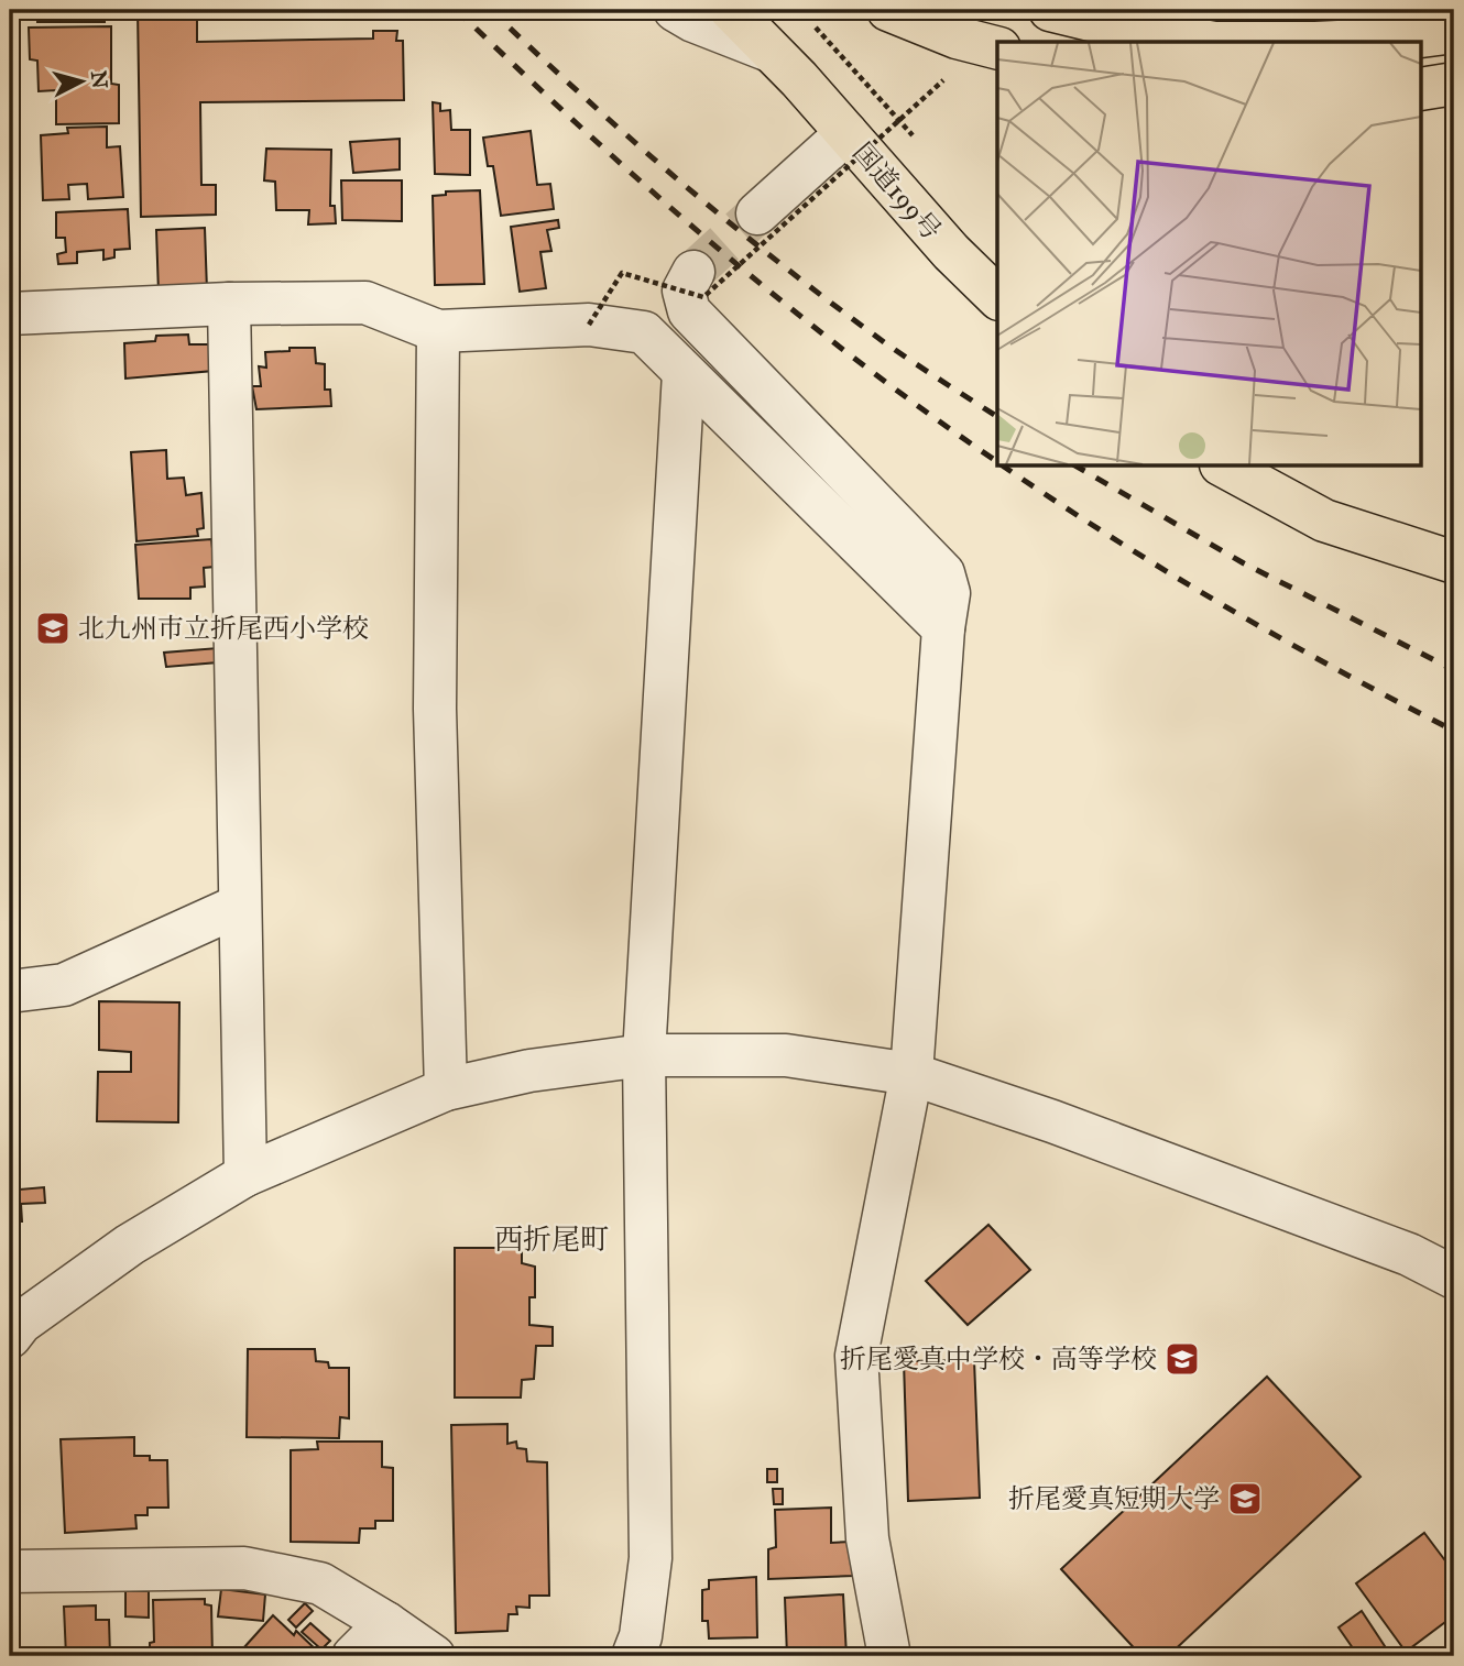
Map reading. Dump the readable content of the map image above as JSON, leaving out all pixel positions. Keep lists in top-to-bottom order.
{
  "streets": {
    "highway": ["国道199号"]
  },
  "districts": ["西折尾町"],
  "places": {
    "school or university": ["北九州市立折尾西小学校", "折尾愛真中学校・高等学校", "折尾愛真短期大学"]
  },
  "north": "right"
}
